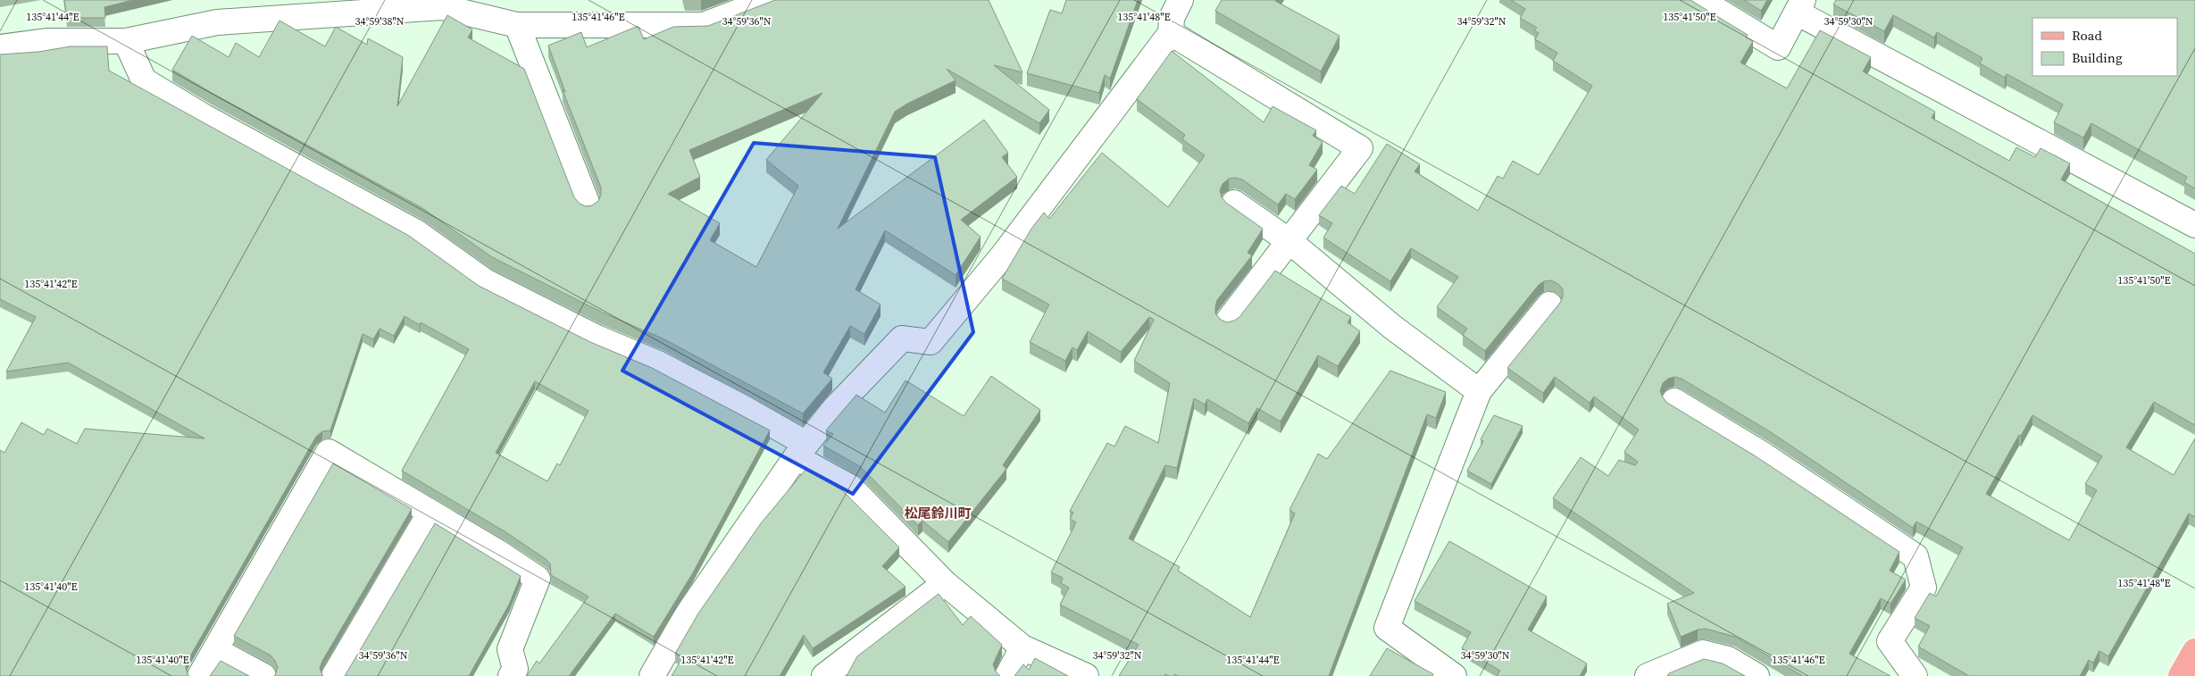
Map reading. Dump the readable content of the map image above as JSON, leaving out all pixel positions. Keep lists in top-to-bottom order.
{
  "districts": ["松尾鈴川町"],
  "legend": ["Road", "Building"],
  "coordinates": [
    "135°41'50\"E",
    "135°41'44\"E",
    "135°41'46\"E",
    "135°41'48\"E",
    "34°59'38\"N",
    "34°59'36\"N",
    "34°59'32\"N",
    "34°59'30\"N",
    "135°41'42\"E",
    "135°41'40\"E"
  ]
}
